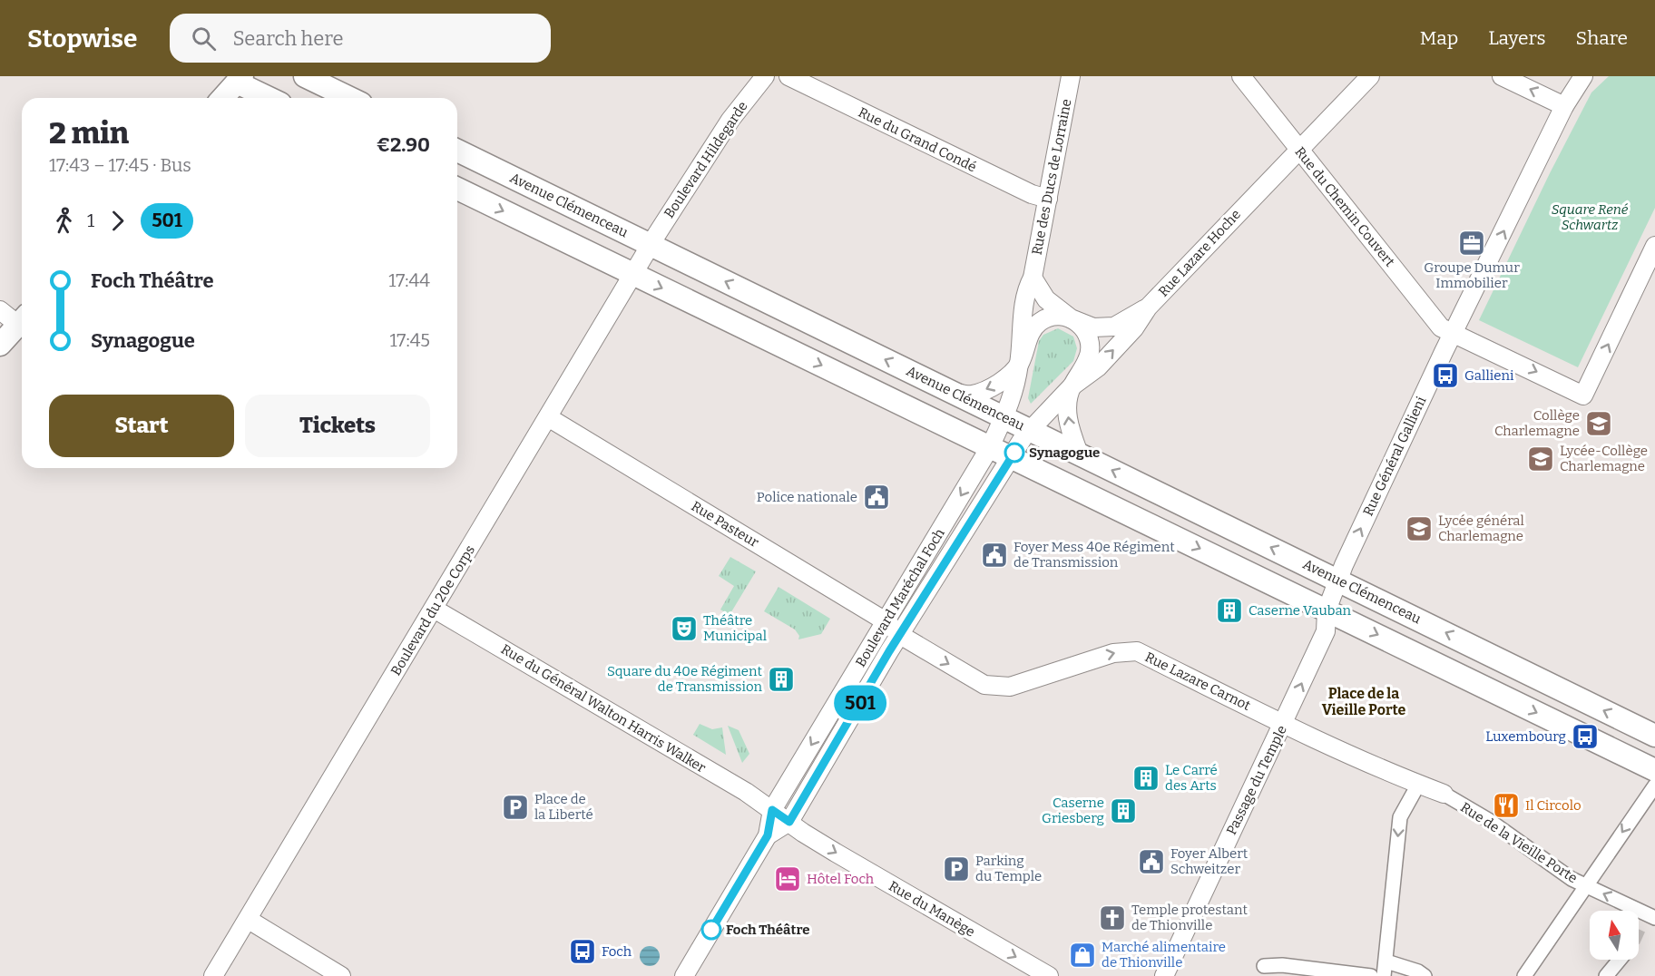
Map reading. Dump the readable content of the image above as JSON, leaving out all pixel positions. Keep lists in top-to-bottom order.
{
  "streets": {
    "street": [
      "Rue du Grand Condé",
      "Boulevard Hildegarde",
      "Rue des Ducs de Lorraine",
      "Avenue Clémenceau",
      "Rue du Chemin Couvert",
      "Rue Lazare Hoche",
      "Rue Général Gallieni",
      "Rue Pasteur",
      "Boulevard Maréchal Foch",
      "Boulevard du 20e Corps",
      "Rue Lazare Carnot",
      "Rue du Général Walton Harris Walker",
      "Passage du Temple",
      "Rue de la Vieille Porte",
      "Rue du Manège"
    ]
  },
  "crossings": [
    ["Rue du Grand Condé", "Rue des Ducs de Lorraine"],
    ["Boulevard Hildegarde", "Avenue Clémenceau"],
    ["Boulevard Hildegarde", "Boulevard du 20e Corps"],
    ["Rue des Ducs de Lorraine", "Avenue Clémenceau"],
    ["Rue des Ducs de Lorraine", "Boulevard Maréchal Foch"],
    ["Avenue Clémenceau", "Rue Lazare Hoche"],
    ["Avenue Clémenceau", "Rue Général Gallieni"],
    ["Avenue Clémenceau", "Boulevard Maréchal Foch"],
    ["Avenue Clémenceau", "Boulevard du 20e Corps"],
    ["Avenue Clémenceau", "Passage du Temple"],
    ["Rue du Chemin Couvert", "Rue Lazare Hoche"],
    ["Rue du Chemin Couvert", "Rue Général Gallieni"],
    ["Rue Lazare Hoche", "Boulevard Maréchal Foch"],
    ["Rue Général Gallieni", "Passage du Temple"],
    ["Rue Pasteur", "Boulevard Maréchal Foch"],
    ["Rue Pasteur", "Boulevard du 20e Corps"],
    ["Rue Pasteur", "Rue Lazare Carnot"],
    ["Boulevard Maréchal Foch", "Rue Lazare Carnot"],
    ["Boulevard Maréchal Foch", "Rue du Général Walton Harris Walker"],
    ["Boulevard Maréchal Foch", "Rue du Manège"],
    ["Boulevard du 20e Corps", "Rue du Général Walton Harris Walker"],
    ["Rue Lazare Carnot", "Passage du Temple"],
    ["Rue du Général Walton Harris Walker", "Rue du Manège"]
  ],
  "one_way": ["Rue Général Gallieni", "Rue du Manège"],
  "districts": ["Place de la Vieille Porte"],
  "parks": ["Square René Schwartz"],
  "places": {
    "office": ["Groupe Dumur Immobilier"],
    "bus stop": ["Gallieni", "Luxembourg", "Foch"],
    "school or university": ["Collège Charlemagne", "Lycée-Collège Charlemagne", "Lycée général Charlemagne"],
    "other": ["Synagogue", "Foch Théâtre"],
    "public building": ["Police nationale", "Foyer Mess 40e Régiment de Transmission", "Foyer Albert Schweitzer"],
    "building": [
      "Caserne Vauban",
      "Square du 40e Régiment de Transmission",
      "Le Carré des Arts",
      "Caserne Griesberg"
    ],
    "theatre": ["Théâtre Municipal"],
    "restaurant": ["Il Circolo"],
    "parking": ["Place de la Liberté", "Parking du Temple"],
    "hotel": ["Hôtel Foch"],
    "church": ["Temple protestant de Thionville"],
    "shop": ["Marché alimentaire de Thionville"]
  },
  "lines": ["bus line 501"],
  "north": "top",
  "page": {
    "header": "Stopwise",
    "search": "Search here",
    "nav": ["Map", "Layers", "Share"],
    "on_map": "501",
    "heading": ["2 min", "17:43 – 17:45 · Bus", "€2.90"],
    "legs": ["1", "501"],
    "list": [
      {
        "name": "Foch Théâtre",
        "value": "17:44"
      },
      {
        "name": "Synagogue",
        "value": "17:45"
      }
    ],
    "buttons": ["Start", "Tickets"]
  }
}
